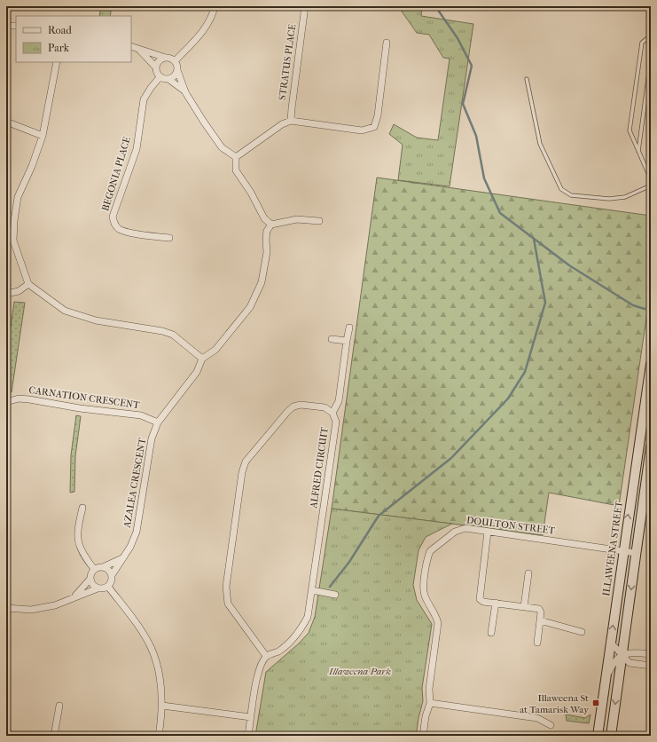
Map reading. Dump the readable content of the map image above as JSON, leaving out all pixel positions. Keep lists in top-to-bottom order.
{
  "streets": {
    "main road": ["ILLAWEENA STREET"],
    "street": [
      "STRATUS PLACE",
      "BEGONIA PLACE",
      "CARNATION CRESCENT",
      "ALFRED CIRCUIT",
      "AZALEA CRESCENT",
      "DOULTON STREET"
    ]
  },
  "crossings": [
    ["CARNATION CRESCENT", "AZALEA CRESCENT"],
    ["DOULTON STREET", "ILLAWEENA STREET"]
  ],
  "parks": ["Illaweena Park"],
  "places": {
    "transit": ["Illaweena St at Tamarisk Way"]
  },
  "legend": ["Road", "Park"]
}
